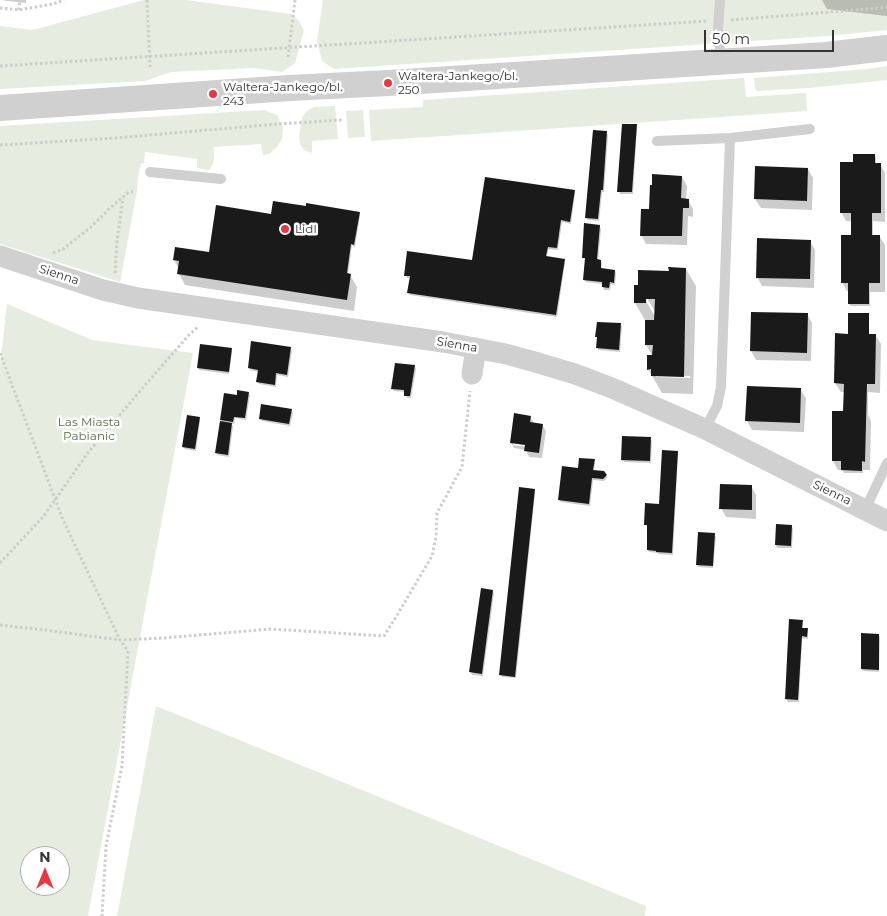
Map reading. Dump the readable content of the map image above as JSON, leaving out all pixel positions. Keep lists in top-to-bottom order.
{
  "streets": {
    "street": ["Sienna"]
  },
  "parks": ["Las Miasta Pabianic"],
  "places": ["Waltera-Jankego/bl. 250", "Waltera-Jankego/bl. 243", "Lidl"],
  "scale_bar": "50 m",
  "north": "top"
}
